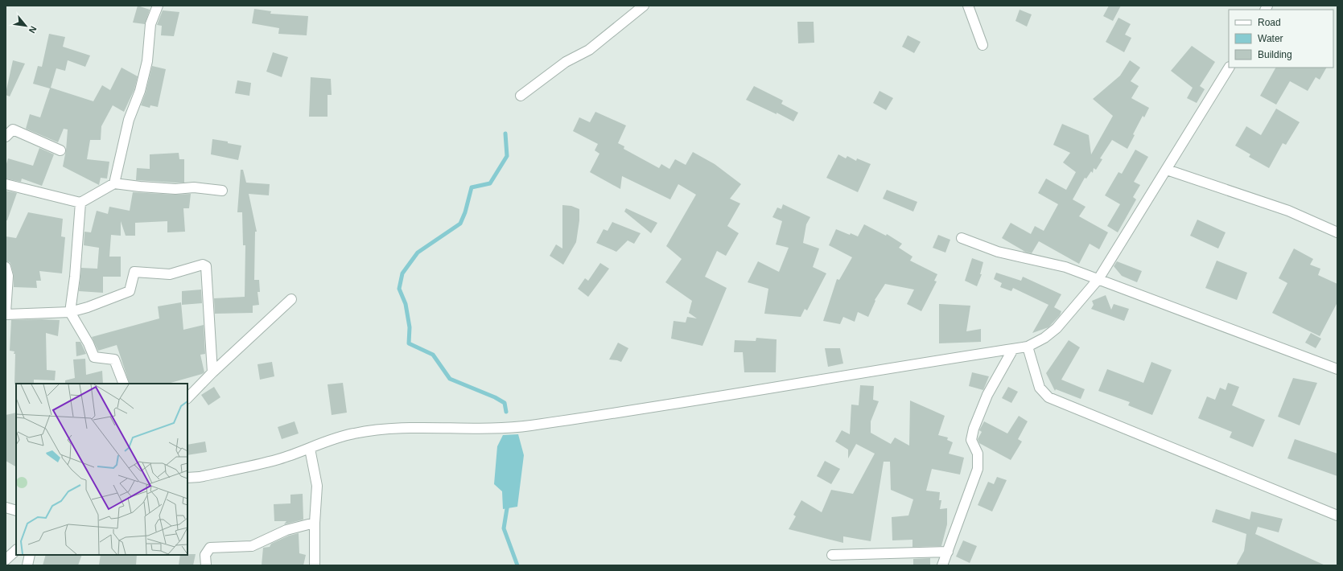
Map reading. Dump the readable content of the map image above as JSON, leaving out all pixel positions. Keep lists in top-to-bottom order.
{
  "legend": ["Road", "Water", "Building"],
  "north": "bottom right"
}
